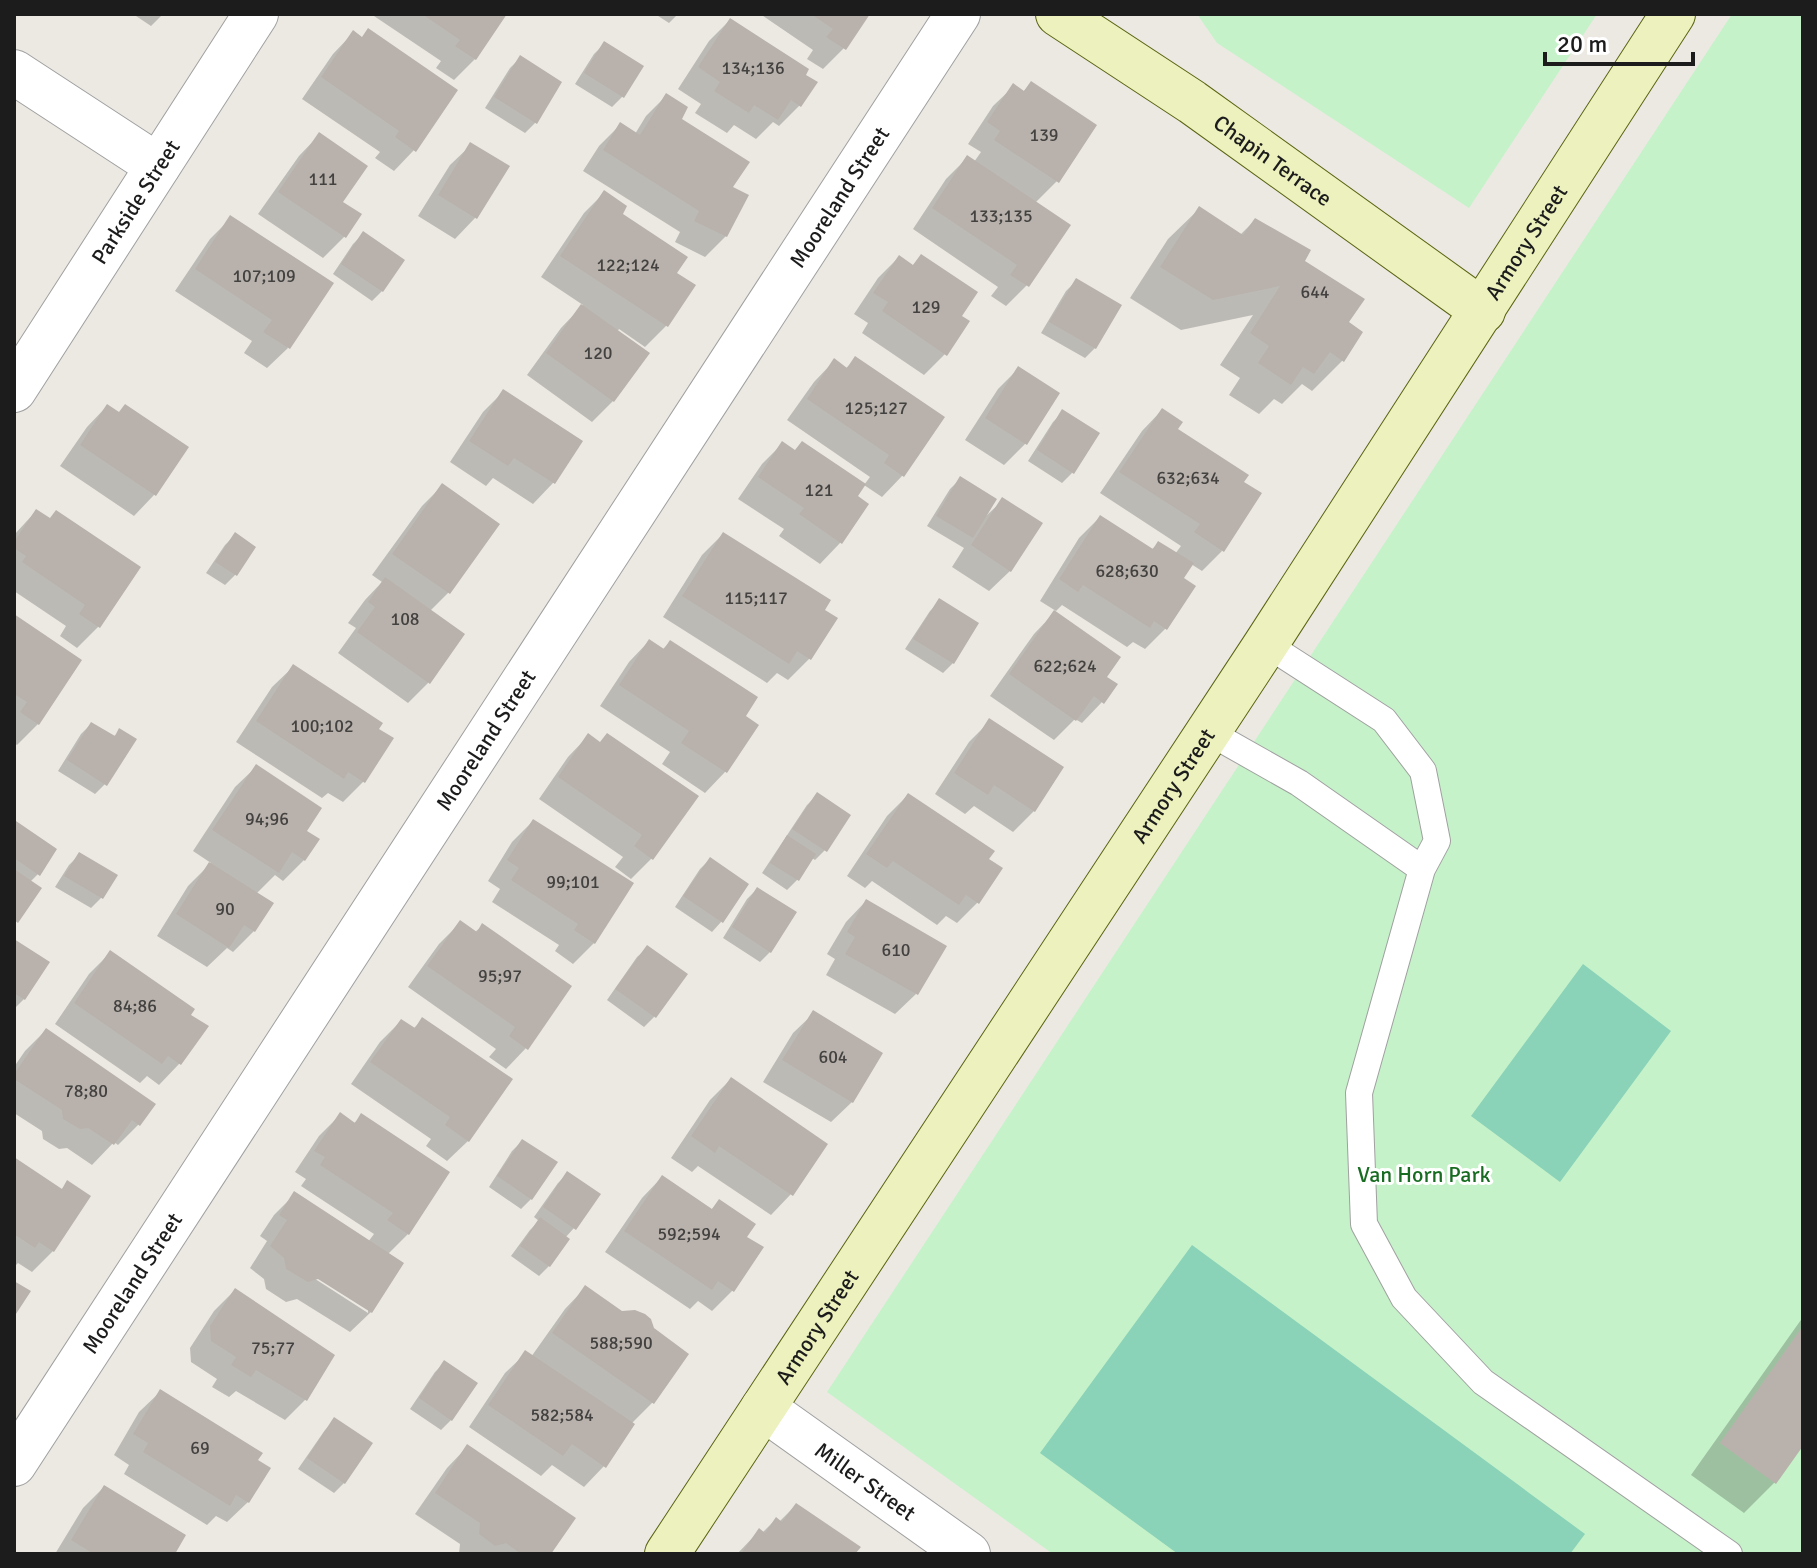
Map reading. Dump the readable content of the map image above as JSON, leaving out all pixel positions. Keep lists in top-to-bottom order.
{
  "streets": {
    "main road": ["Chapin Terrace", "Armory Street"],
    "street": ["Mooreland Street", "Parkside Street", "Miller Street"]
  },
  "crossings": [
    ["Chapin Terrace", "Armory Street"],
    ["Armory Street", "Miller Street"]
  ],
  "parks": ["Van Horn Park"],
  "house_numbers": [
    "134;136",
    "139",
    "111",
    "133;135",
    "122;124",
    "107;109",
    "644",
    "129",
    "120",
    "125;127",
    "632;634",
    "121",
    "628;630",
    "115;117",
    "108",
    "622;624",
    "100;102",
    "94;96",
    "99;101",
    "90",
    "610",
    "95;97",
    "84;86",
    "604",
    "78;80",
    "592;594",
    "588;590",
    "75;77",
    "582;584",
    "69"
  ],
  "scale_bar": "20 m"
}
